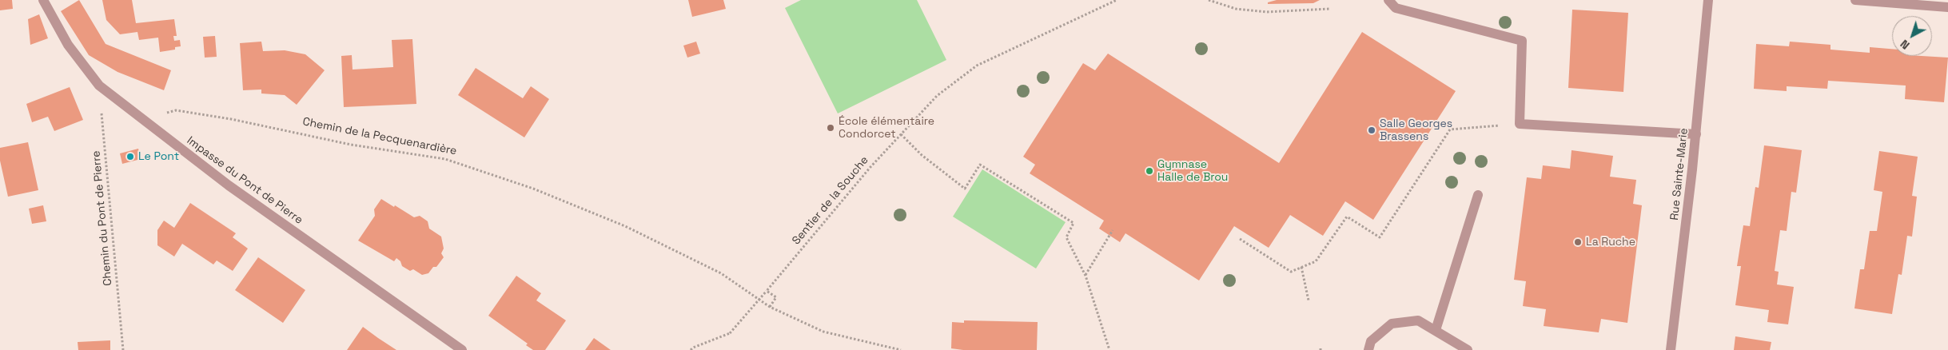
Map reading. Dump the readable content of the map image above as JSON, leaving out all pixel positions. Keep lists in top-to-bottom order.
{
  "streets": {
    "street": ["Rue Sainte-Marie", "Impasse du Pont de Pierre"],
    "path": ["Chemin de la Pecquenardière", "Sentier de la Souche", "Chemin du Pont de Pierre"]
  },
  "crossings": [
    ["Impasse du Pont de Pierre", "Chemin du Pont de Pierre"]
  ],
  "places": [
    "École élémentaire Condorcet",
    "Salle Georges Brassens",
    "Le Pont",
    "Gymnase Halle de Brou",
    "La Ruche"
  ],
  "north": "bottom left"
}
